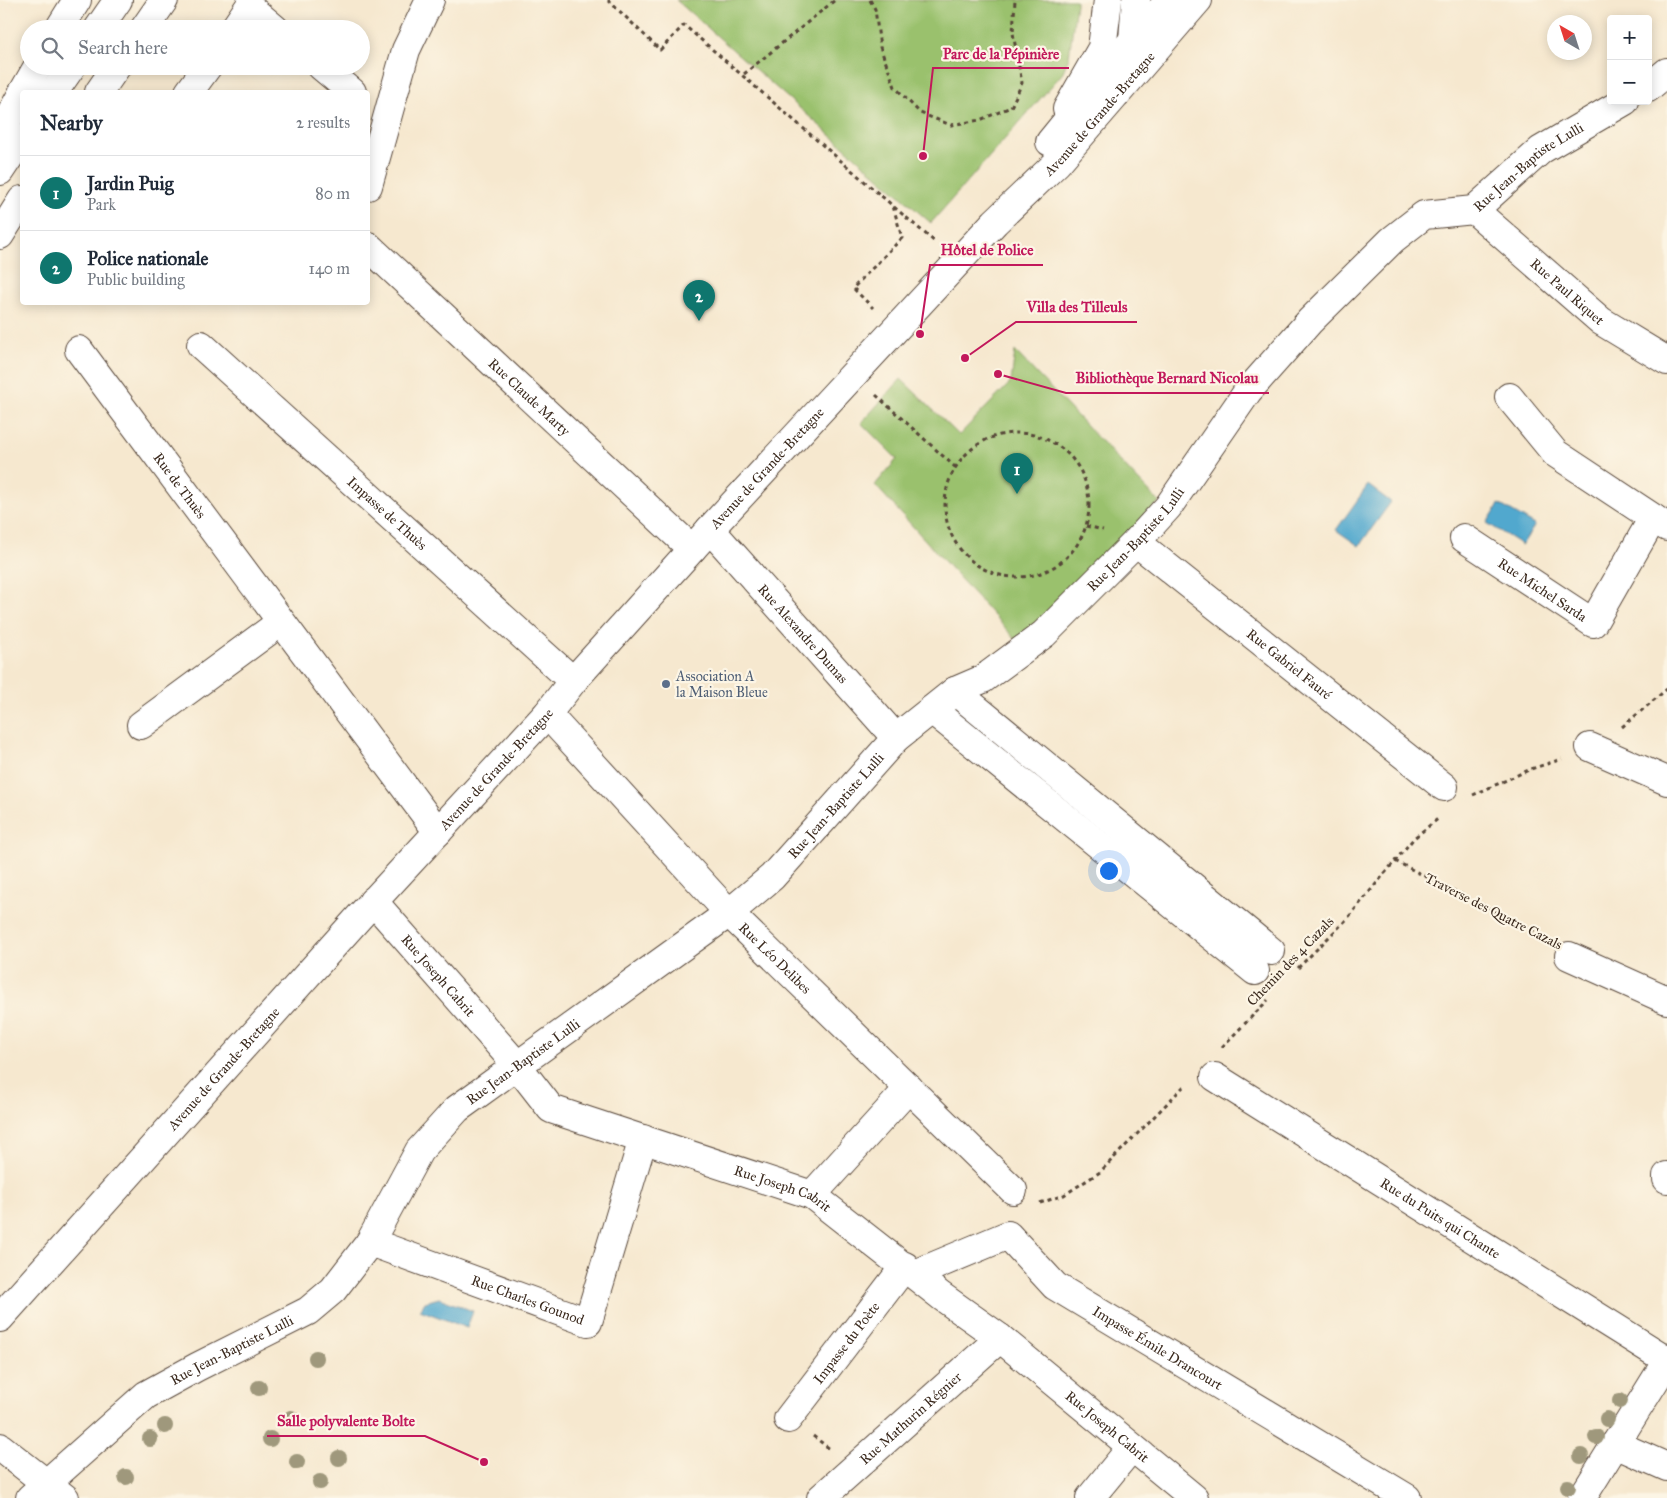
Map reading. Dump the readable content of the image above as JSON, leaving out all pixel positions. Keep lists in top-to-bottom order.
{
  "streets": {
    "main road": [
      "Avenue de Grande-Bretagne",
      "Rue Jean-Baptiste Lulli",
      "Rue Paul Riquet",
      "Rue Claude Marty",
      "Rue de Thuès",
      "Impasse de Thuès",
      "Rue Michel Sarda",
      "Rue Alexandre Dumas",
      "Rue Gabriel Fauré",
      "Traverse des Quatre Cazals",
      "Rue Léo Delibes",
      "Rue Joseph Cabrit",
      "Rue du Puits qui Chante",
      "Rue Charles Gounod",
      "Impasse du Poète",
      "Impasse Émile Drancourt",
      "Rue Mathurin Régnier"
    ],
    "path": ["Chemin des 4 Cazals"]
  },
  "crossings": [
    ["Avenue de Grande-Bretagne", "Rue Claude Marty"],
    ["Avenue de Grande-Bretagne", "Rue de Thuès"],
    ["Avenue de Grande-Bretagne", "Impasse de Thuès"],
    ["Avenue de Grande-Bretagne", "Rue Alexandre Dumas"],
    ["Avenue de Grande-Bretagne", "Rue Léo Delibes"],
    ["Avenue de Grande-Bretagne", "Rue Joseph Cabrit"],
    ["Rue Jean-Baptiste Lulli", "Rue Paul Riquet"],
    ["Rue Jean-Baptiste Lulli", "Rue Alexandre Dumas"],
    ["Rue Jean-Baptiste Lulli", "Rue Gabriel Fauré"],
    ["Rue Jean-Baptiste Lulli", "Rue Léo Delibes"],
    ["Rue Jean-Baptiste Lulli", "Rue Joseph Cabrit"],
    ["Rue Jean-Baptiste Lulli", "Rue Charles Gounod"],
    ["Rue Claude Marty", "Rue Alexandre Dumas"],
    ["Traverse des Quatre Cazals", "Chemin des 4 Cazals"],
    ["Rue Léo Delibes", "Chemin des 4 Cazals"],
    ["Chemin des 4 Cazals", "Rue du Puits qui Chante"],
    ["Rue Joseph Cabrit", "Rue Charles Gounod"],
    ["Rue Joseph Cabrit", "Impasse du Poète"],
    ["Rue Joseph Cabrit", "Impasse Émile Drancourt"],
    ["Rue Joseph Cabrit", "Rue Mathurin Régnier"],
    ["Impasse du Poète", "Impasse Émile Drancourt"]
  ],
  "places": [
    "Parc de la Pépinière",
    "Hôtel de Police",
    "Villa des Tilleuls",
    "Bibliothèque Bernard Nicolau",
    "Association A la Maison Bleue",
    "Salle polyvalente Bolte"
  ],
  "north": "top left",
  "page": {
    "map_buttons": ["+", "−"],
    "search": "Search here",
    "heading": ["Nearby", "2 results"],
    "list": [
      {
        "mark": "1",
        "name": "Jardin Puig",
        "note": "Park",
        "value": "80 m"
      },
      {
        "mark": "2",
        "name": "Police nationale",
        "note": "Public building",
        "value": "140 m"
      }
    ],
    "pins": ["2", "1"]
  }
}
